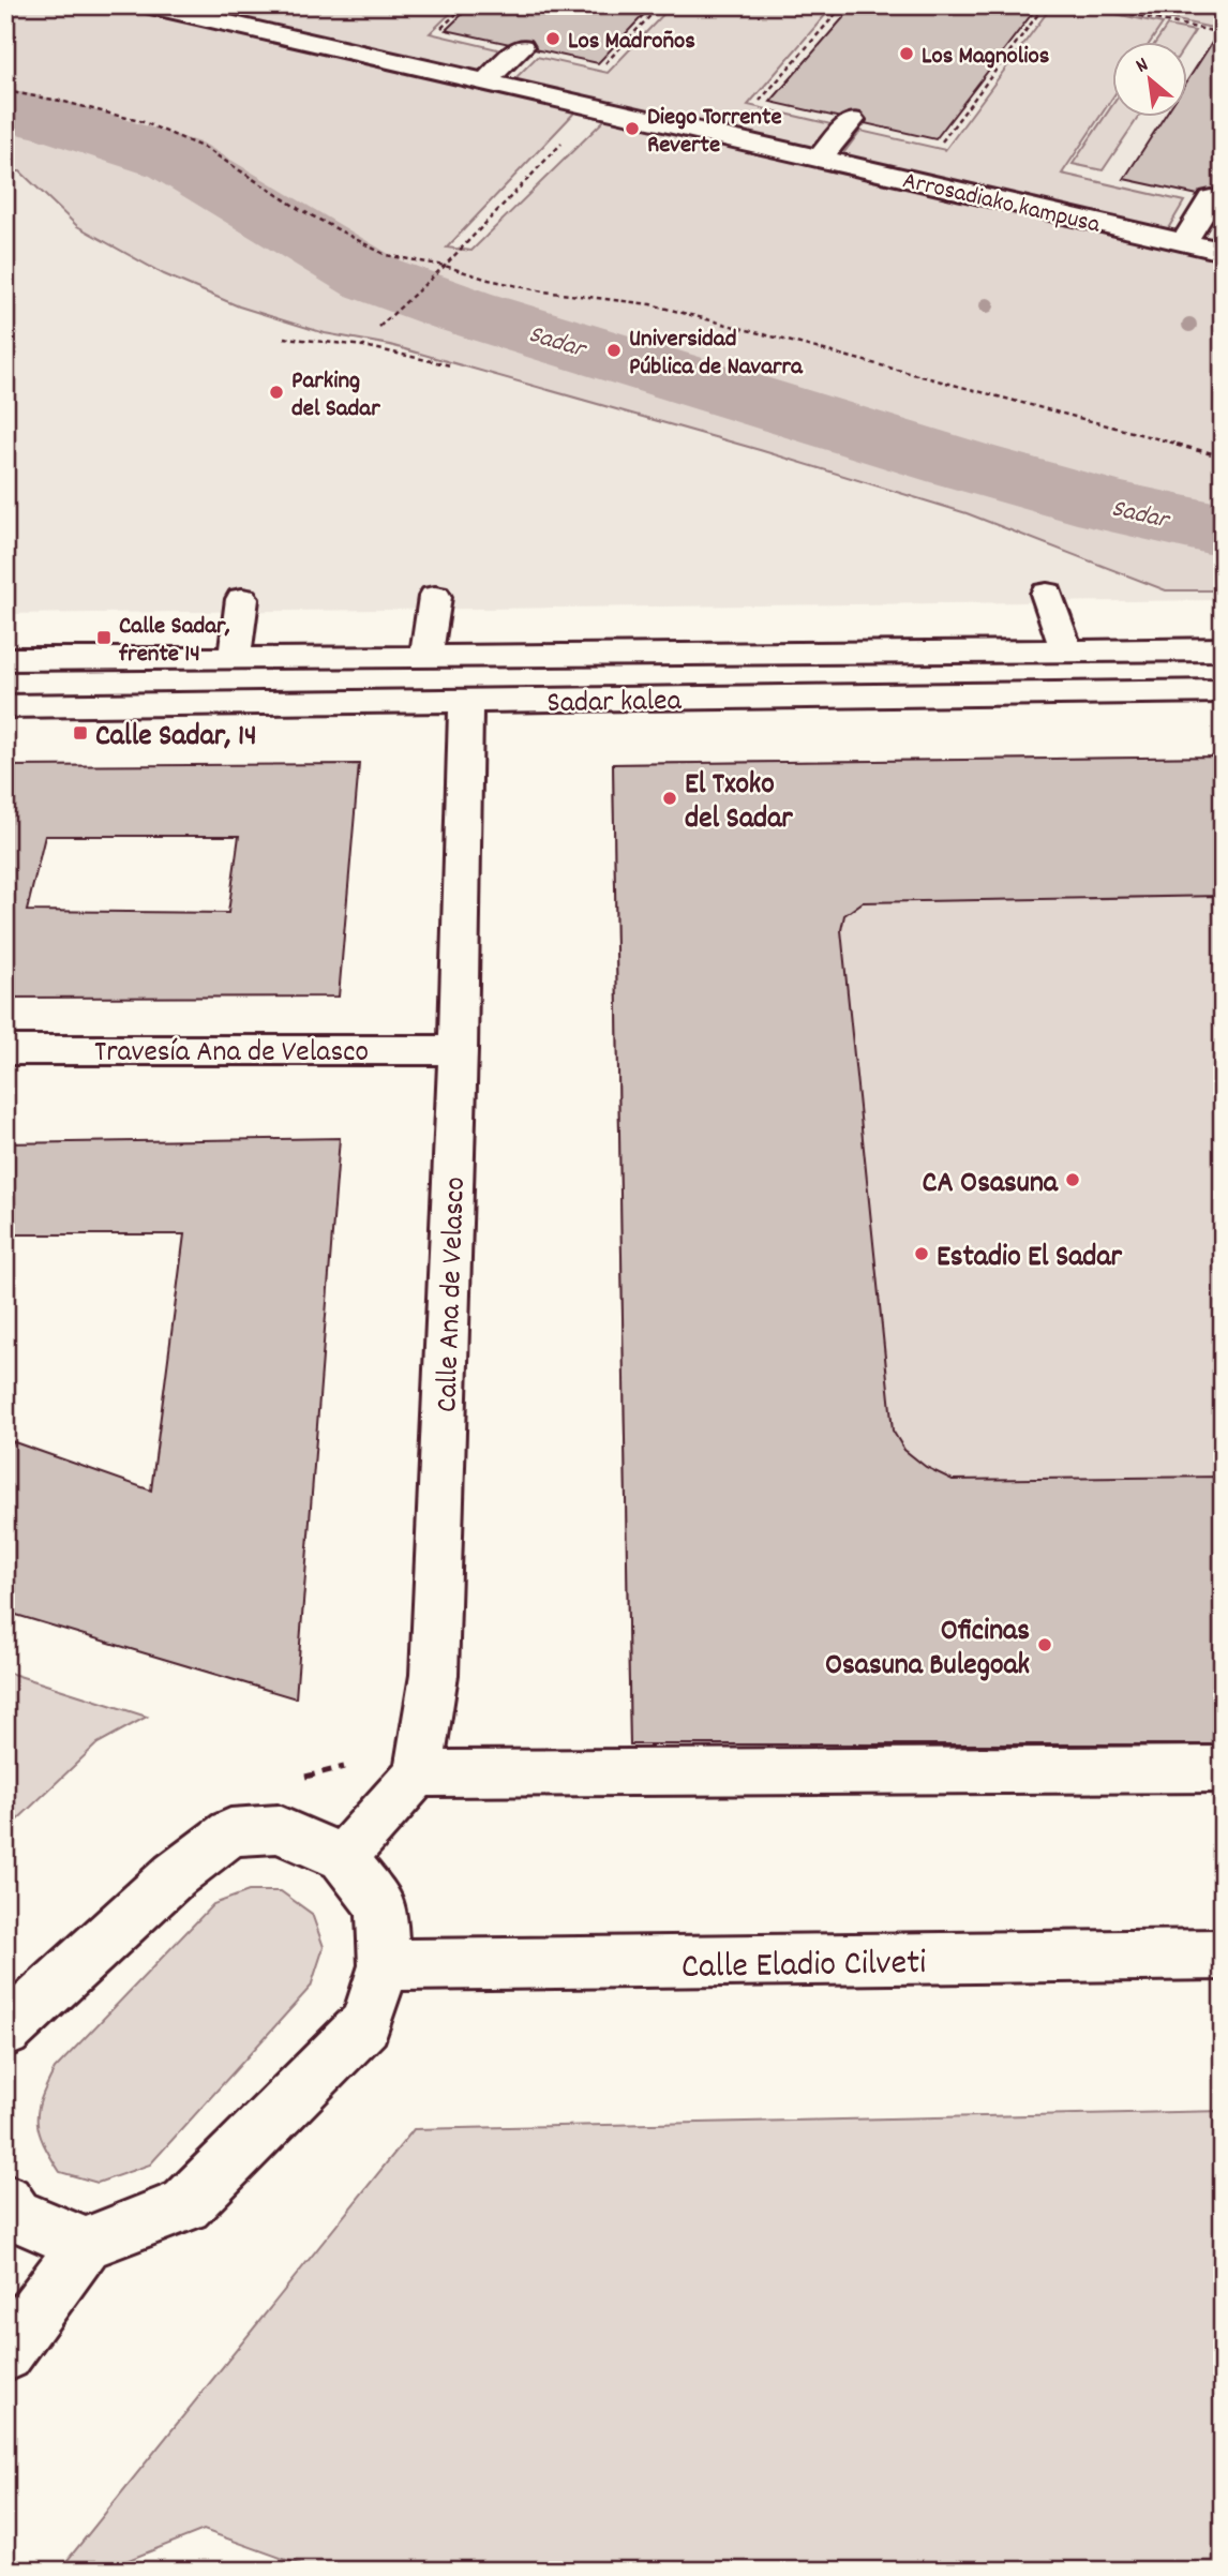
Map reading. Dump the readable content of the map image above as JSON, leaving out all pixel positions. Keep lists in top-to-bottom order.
{
  "streets": {
    "street": [
      "Arrosadiako kampusa",
      "Sadar kalea",
      "Travesía Ana de Velasco",
      "Calle Ana de Velasco",
      "Calle Eladio Cilveti"
    ]
  },
  "crossings": [
    ["Sadar kalea", "Calle Ana de Velasco"],
    ["Travesía Ana de Velasco", "Calle Ana de Velasco"]
  ],
  "water": ["Sadar"],
  "places": {
    "other": [
      "Los Madroños",
      "Los Magnolios",
      "Diego Torrente Reverte",
      "Universidad Pública de Navarra",
      "Parking del Sadar",
      "El Txoko del Sadar",
      "CA Osasuna",
      "Estadio El Sadar",
      "Oficinas Osasuna Bulegoak"
    ],
    "transit": ["Calle Sadar, frente 14", "Calle Sadar, 14"]
  },
  "north": "top left"
}
